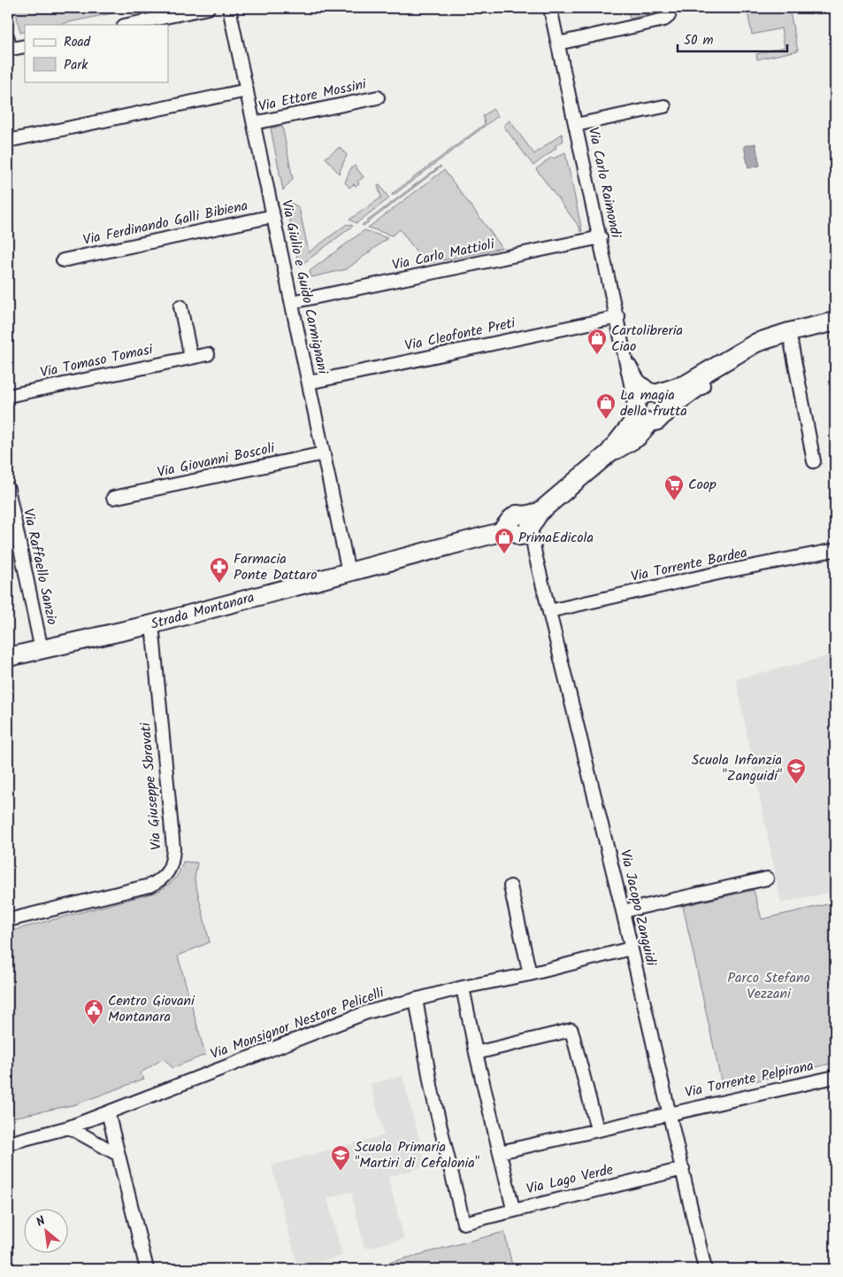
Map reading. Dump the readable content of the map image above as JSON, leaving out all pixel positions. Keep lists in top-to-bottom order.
{
  "streets": {
    "street": [
      "Via Ettore Mossini",
      "Via Carlo Raimondi",
      "Via Ferdinando Galli Bibiena",
      "Via Carlo Mattioli",
      "Via Giulio e Guido Carmignani",
      "Via Cleofonte Preti",
      "Via Tomaso Tomasi",
      "Via Giovanni Boscoli",
      "Via Torrente Bardea",
      "Via Raffaello Sanzio",
      "Strada Montanara",
      "Via Giuseppe Sbravati",
      "Via Jacopo Zanguidi",
      "Via Monsignor Nestore Pelicelli",
      "Via Torrente Pelpirana",
      "Via Lago Verde"
    ]
  },
  "crossings": [
    ["Via Ettore Mossini", "Via Giulio e Guido Carmignani"],
    ["Via Carlo Raimondi", "Via Carlo Mattioli"],
    ["Via Carlo Raimondi", "Via Cleofonte Preti"],
    ["Via Carlo Raimondi", "Strada Montanara"],
    ["Via Ferdinando Galli Bibiena", "Via Giulio e Guido Carmignani"],
    ["Via Carlo Mattioli", "Via Giulio e Guido Carmignani"],
    ["Via Giulio e Guido Carmignani", "Via Cleofonte Preti"],
    ["Via Giulio e Guido Carmignani", "Via Giovanni Boscoli"],
    ["Via Giulio e Guido Carmignani", "Strada Montanara"],
    ["Via Torrente Bardea", "Via Jacopo Zanguidi"],
    ["Via Raffaello Sanzio", "Strada Montanara"],
    ["Strada Montanara", "Via Giuseppe Sbravati"],
    ["Strada Montanara", "Via Jacopo Zanguidi"],
    ["Via Jacopo Zanguidi", "Via Monsignor Nestore Pelicelli"],
    ["Via Jacopo Zanguidi", "Via Torrente Pelpirana"],
    ["Via Jacopo Zanguidi", "Via Lago Verde"],
    ["Via Monsignor Nestore Pelicelli", "Via Lago Verde"]
  ],
  "parks": ["Parco Stefano Vezzani"],
  "places": {
    "shop": ["Cartolibreria Ciao", "La magia della frutta", "PrimaEdicola"],
    "supermarket": ["Coop"],
    "pharmacy": ["Farmacia Ponte Dattaro"],
    "school or university": ["Scuola Infanzia \"Zanguidi\"", "Scuola Primaria \"Martiri di Cefalonia\""],
    "public building": ["Centro Giovani Montanara"]
  },
  "legend": ["Road", "Park"],
  "scale_bar": "50 m",
  "north": "top left"
}
